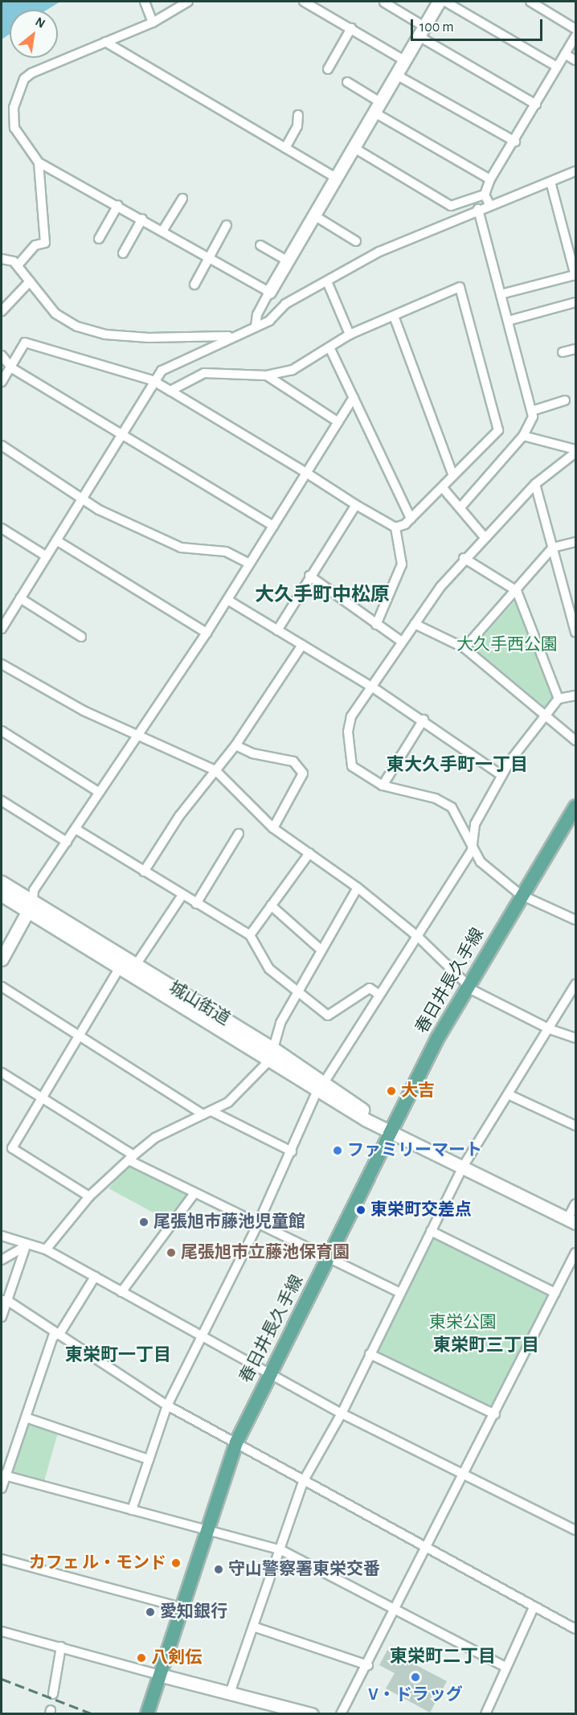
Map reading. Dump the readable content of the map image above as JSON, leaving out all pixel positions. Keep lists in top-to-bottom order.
{
  "streets": {
    "main road": ["春日井長久手線"],
    "street": ["城山街道"]
  },
  "crossings": [
    ["春日井長久手線", "城山街道"]
  ],
  "districts": [
    "大久手町中松原",
    "東大久手町一丁目",
    "東栄町三丁目",
    "東栄町一丁目",
    "東栄町二丁目"
  ],
  "parks": ["大久手西公園", "東栄公園"],
  "places": [
    "大吉",
    "ファミリーマート",
    "東栄町交差点",
    "尾張旭市藤池児童館",
    "尾張旭市立藤池保育園",
    "カフェ ル・モンド",
    "守山警察署東栄交番",
    "愛知銀行",
    "八剣伝",
    "V・ドラッグ"
  ],
  "scale_bar": "100 m",
  "north": "top right"
}
